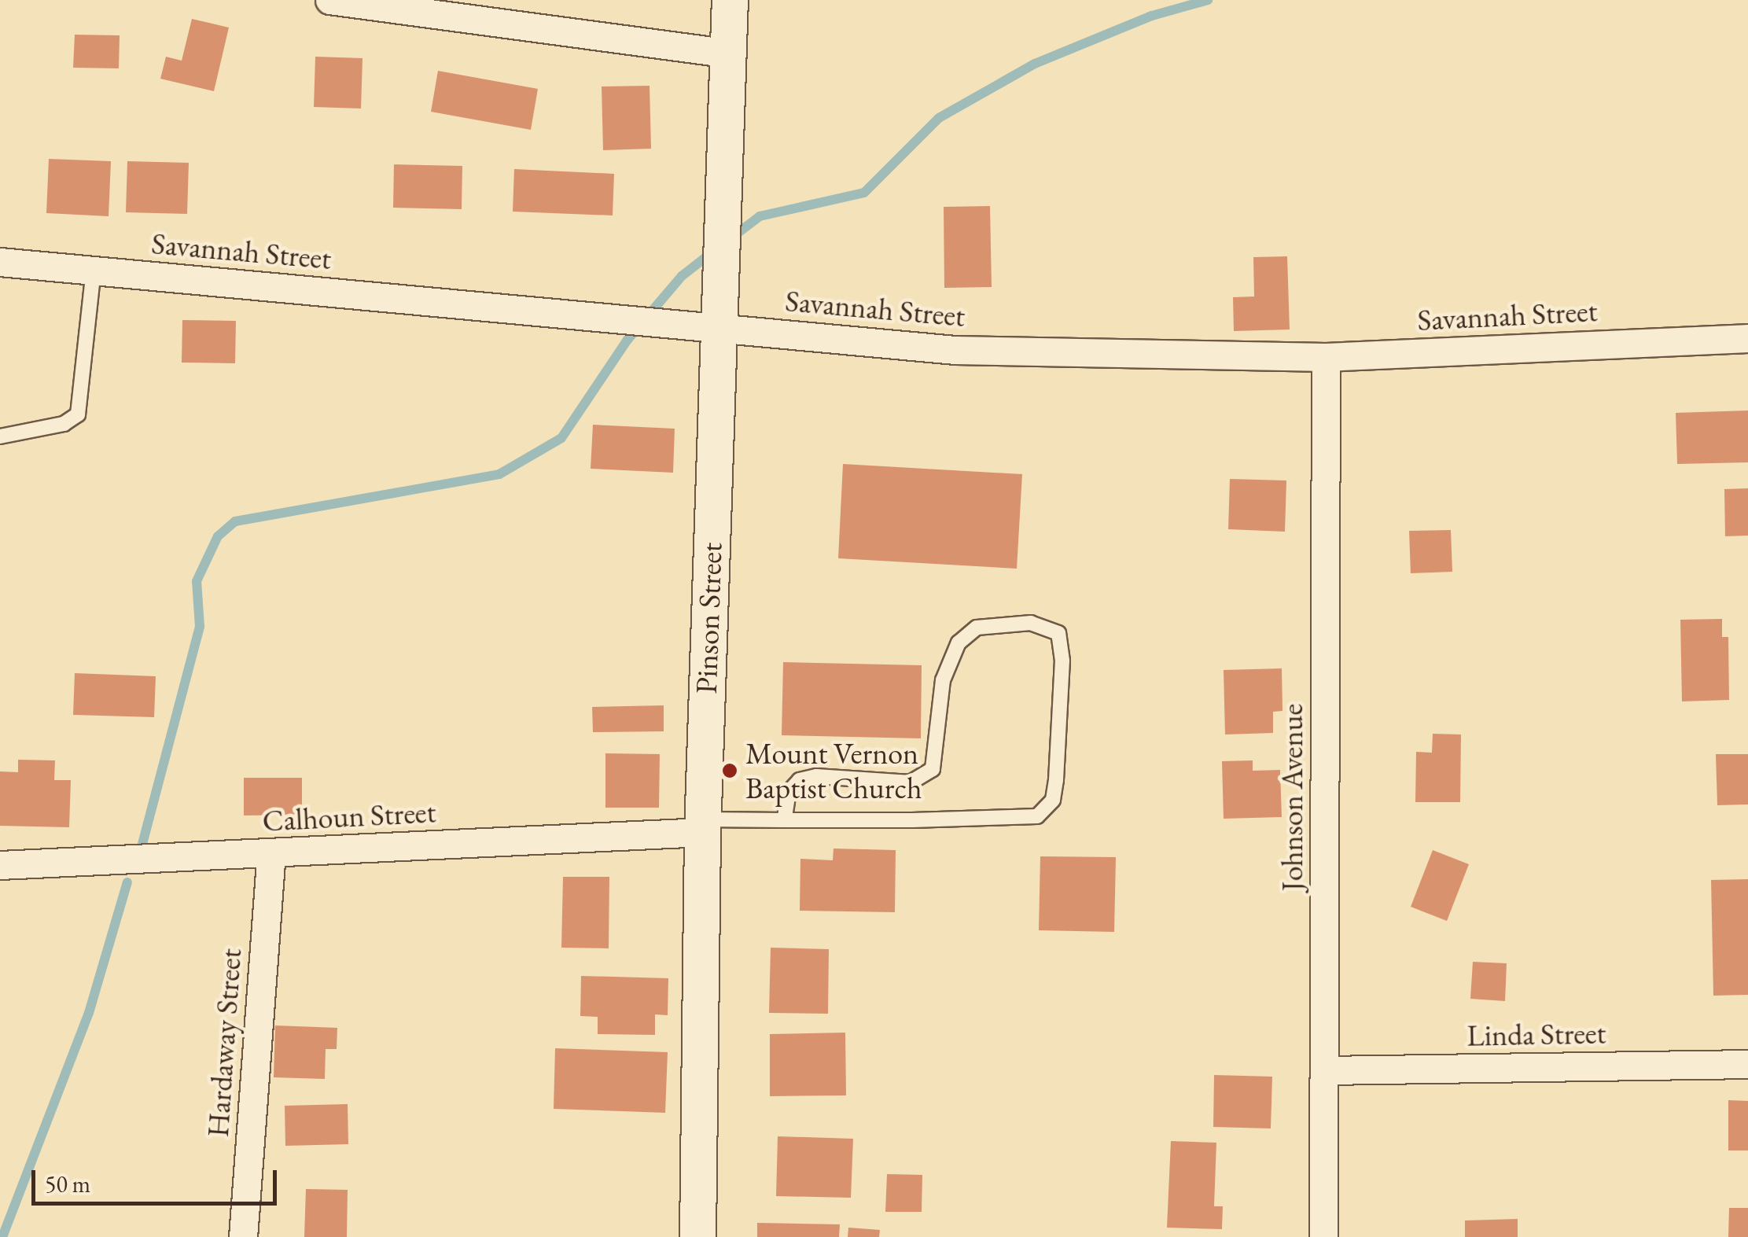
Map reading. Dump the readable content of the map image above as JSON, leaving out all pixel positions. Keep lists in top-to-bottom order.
{
  "streets": {
    "street": [
      "Savannah Street",
      "Pinson Street",
      "Johnson Avenue",
      "Calhoun Street",
      "Linda Street",
      "Hardaway Street"
    ]
  },
  "crossings": [
    ["Savannah Street", "Pinson Street"],
    ["Savannah Street", "Johnson Avenue"],
    ["Pinson Street", "Calhoun Street"],
    ["Johnson Avenue", "Linda Street"],
    ["Calhoun Street", "Hardaway Street"]
  ],
  "places": ["Mount Vernon Baptist Church"],
  "scale_bar": "50 m"
}
